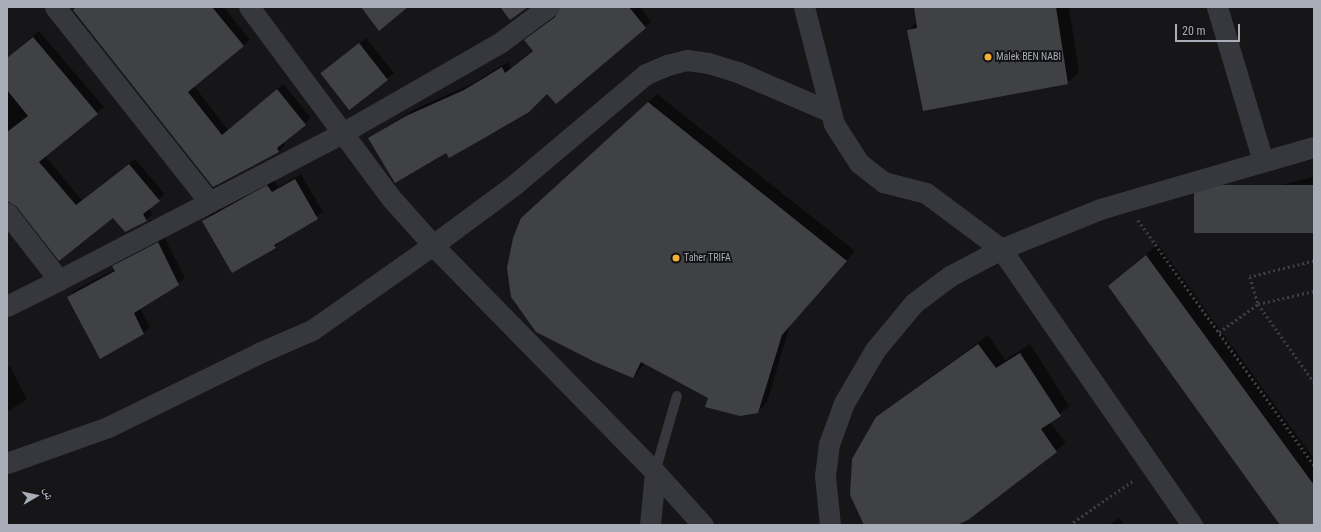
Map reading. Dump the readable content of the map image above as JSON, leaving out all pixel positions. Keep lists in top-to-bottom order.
{
  "places": ["Malek BEN NABI", "Taher TRIFA"],
  "scale_bar": "20 m",
  "north": "right"
}
